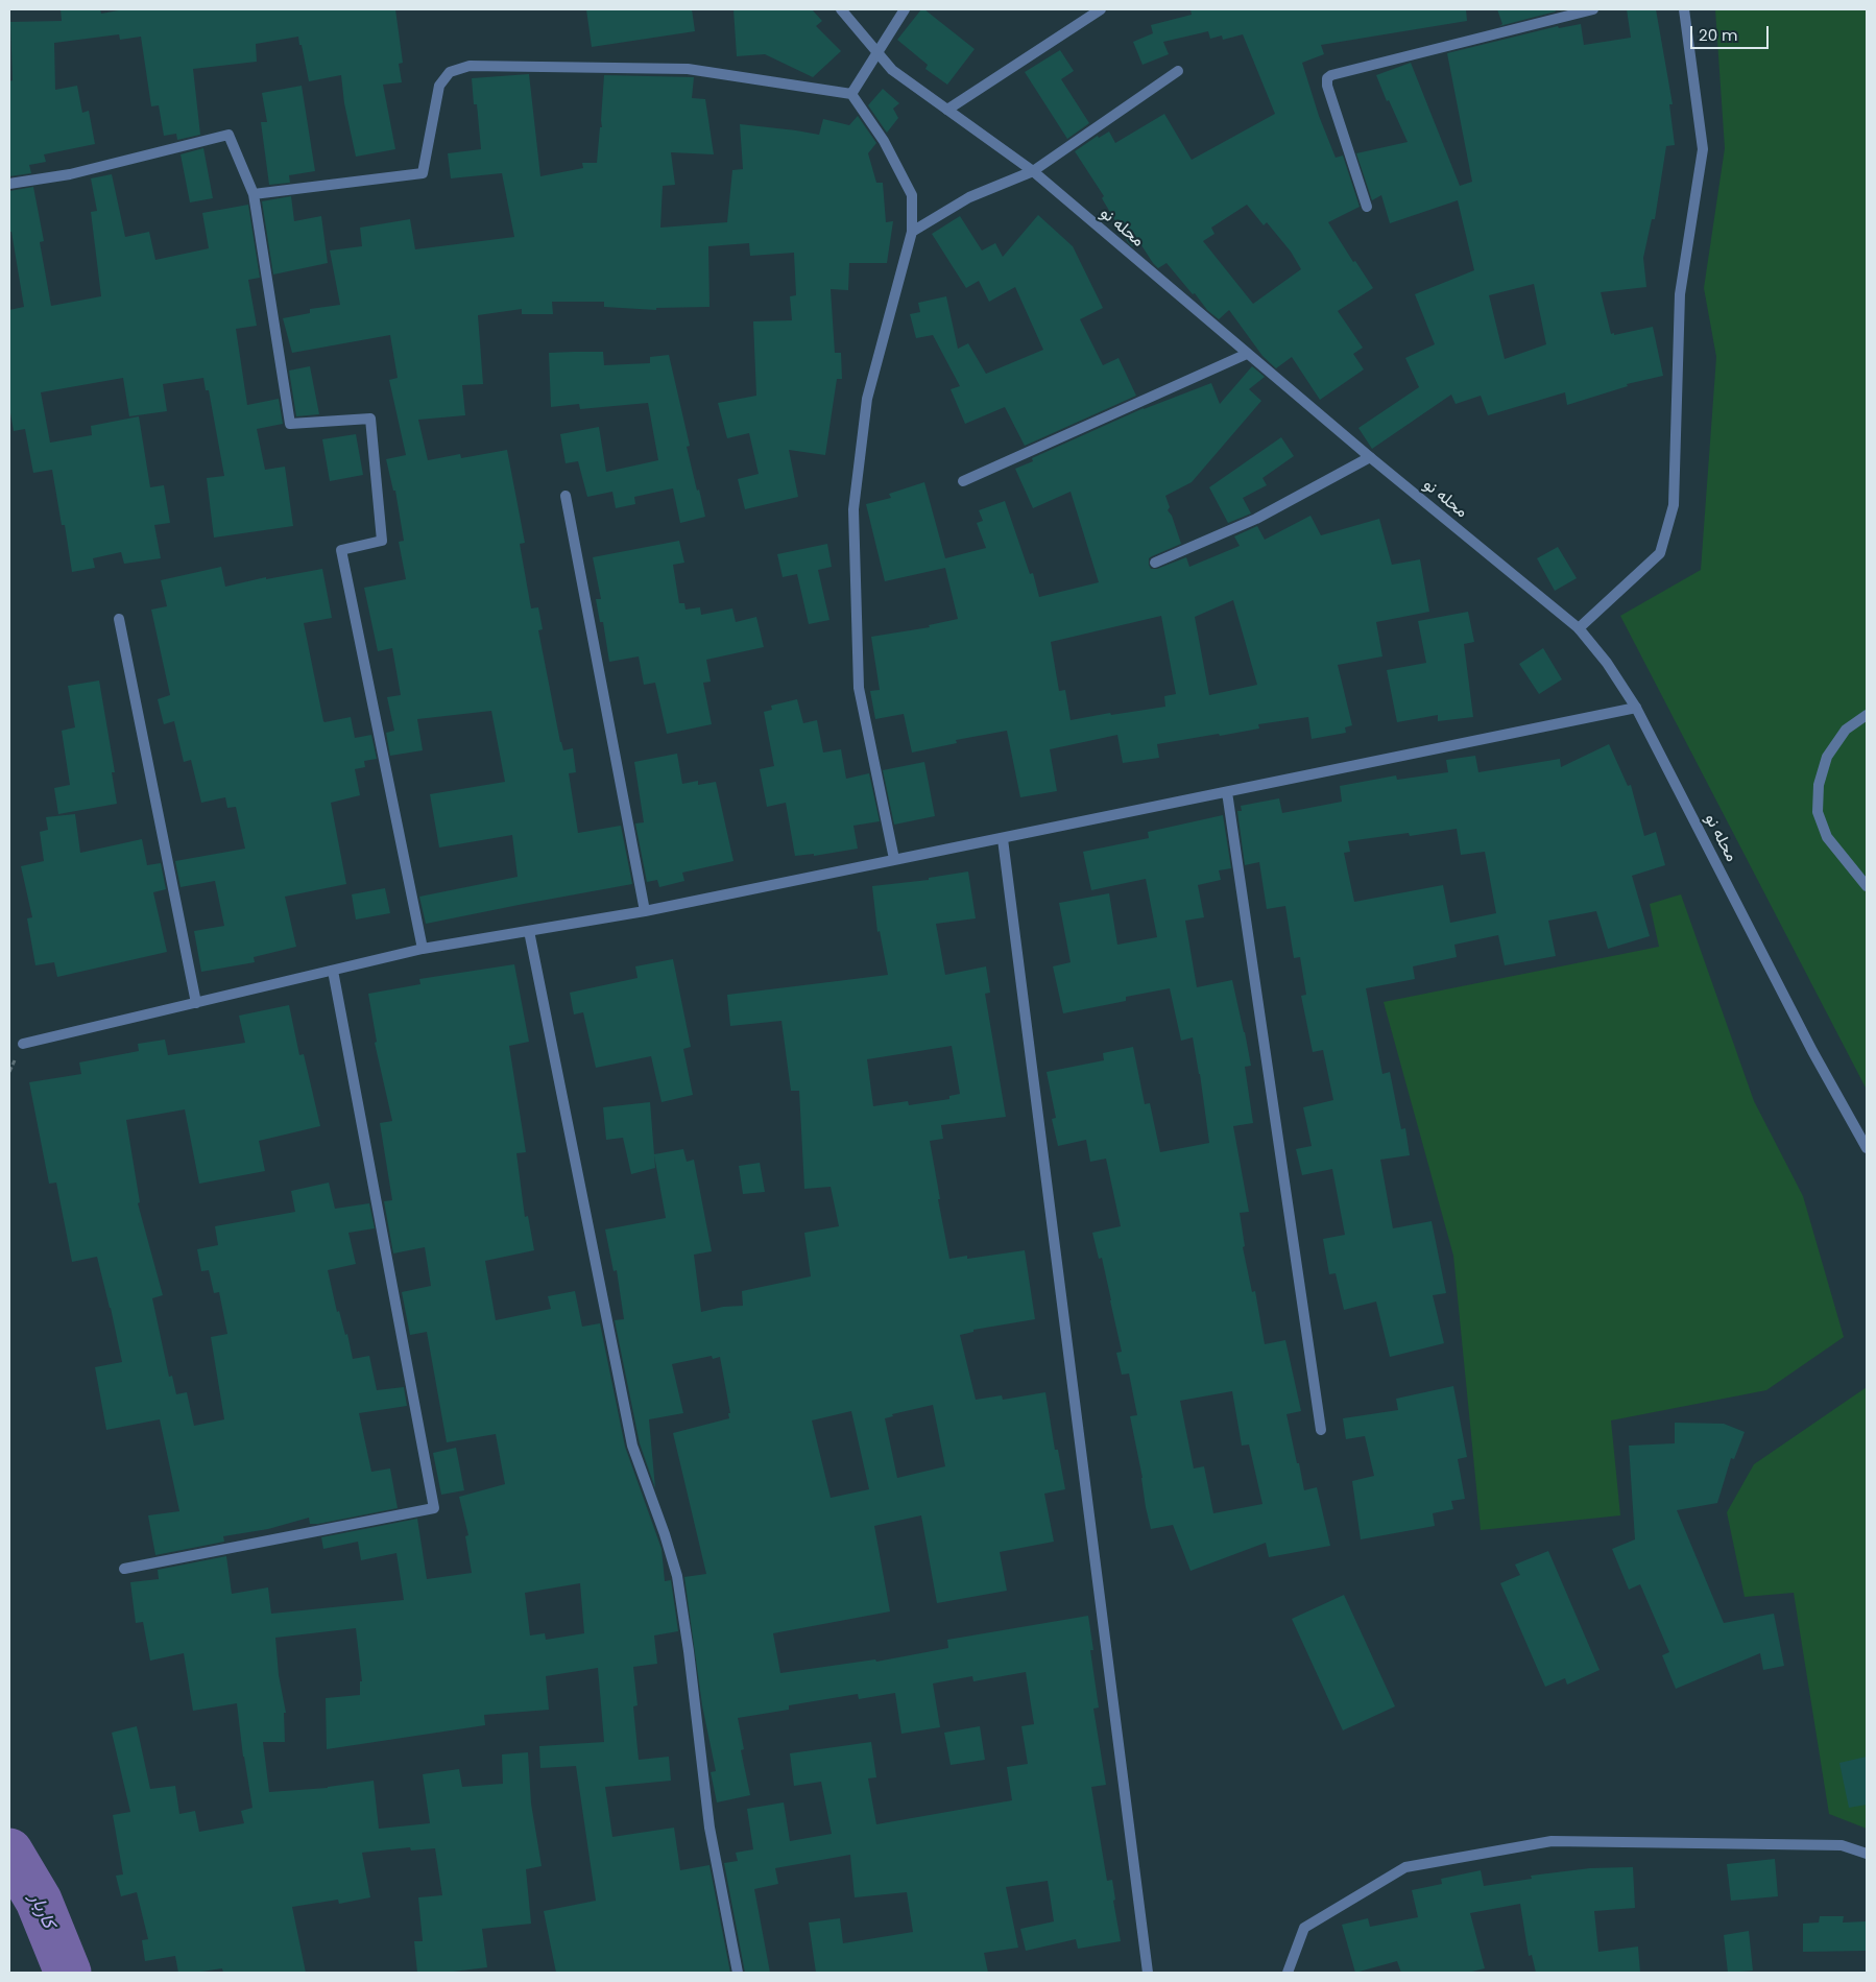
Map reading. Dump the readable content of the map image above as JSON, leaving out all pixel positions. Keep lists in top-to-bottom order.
{
  "streets": {
    "street": ["محله نو"]
  },
  "water": ["کاربار"],
  "scale_bar": "20 m"
}
